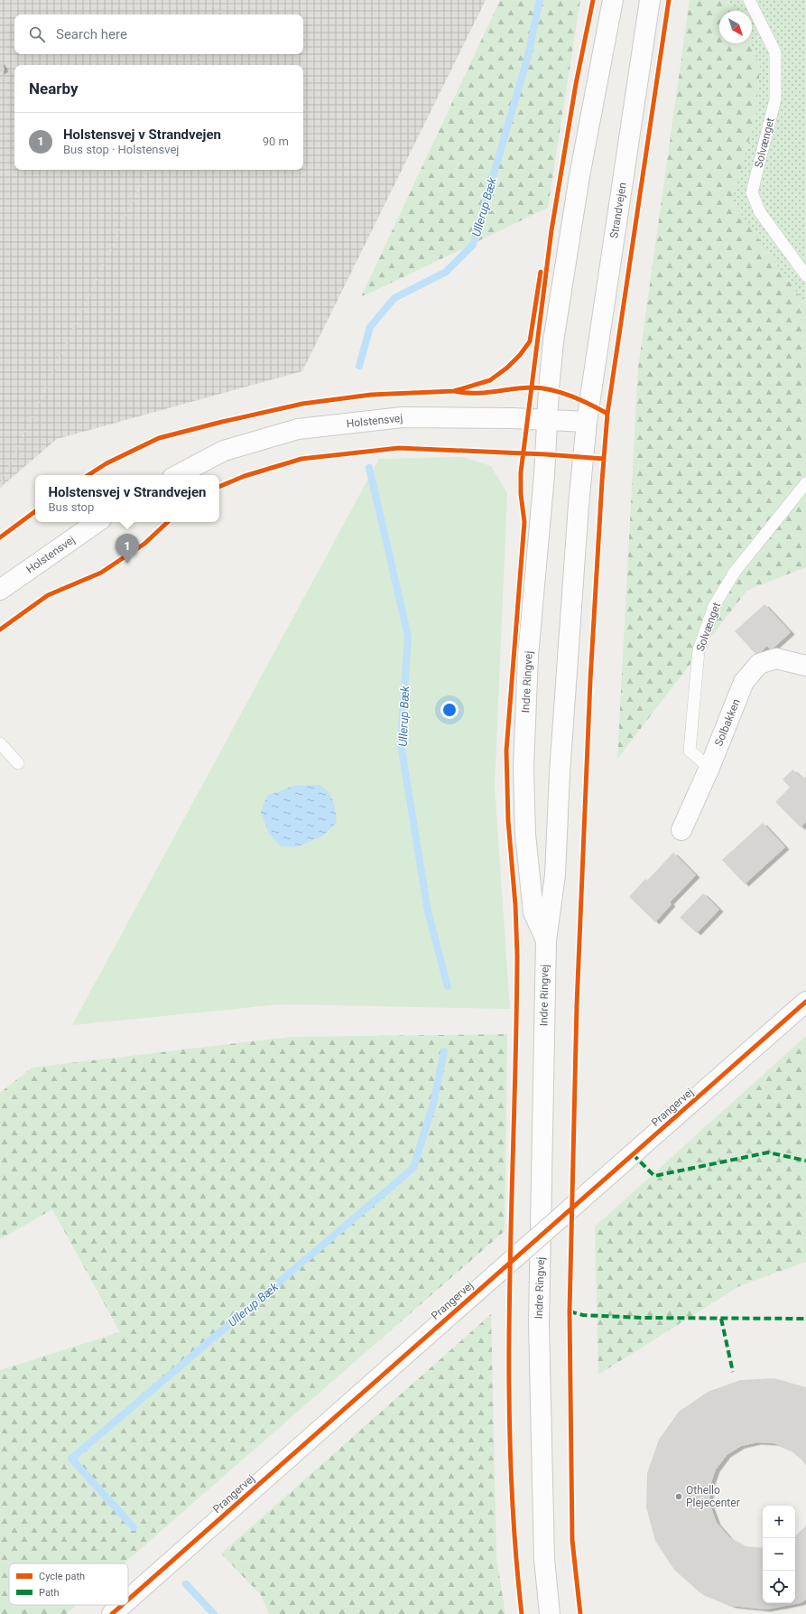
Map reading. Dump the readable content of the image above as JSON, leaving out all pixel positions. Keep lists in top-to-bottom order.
{
  "streets": {
    "street": [
      "Strandvejen",
      "Holstensvej",
      "Indre Ringvej",
      "Solbakken",
      "Prangervej"
    ],
    "lane": ["Solvænget"]
  },
  "crossings": [
    ["Solvænget", "Solbakken"],
    ["Strandvejen", "Holstensvej"],
    ["Strandvejen", "Indre Ringvej"],
    ["Holstensvej", "Indre Ringvej"]
  ],
  "water": ["Ullerup Bæk"],
  "places": ["Othello Plejecenter"],
  "legend": ["Cycle path", "Path"],
  "north": "bottom right",
  "page": {
    "search": "Search here",
    "heading": "Nearby",
    "list": [
      {
        "mark": "1",
        "name": "Holstensvej v Strandvejen",
        "note": "Bus stop · Holstensvej",
        "value": "90 m"
      }
    ],
    "popup": ["Holstensvej v Strandvejen", "Bus stop"],
    "pins": "1",
    "map_buttons": ["+", "−"]
  }
}
